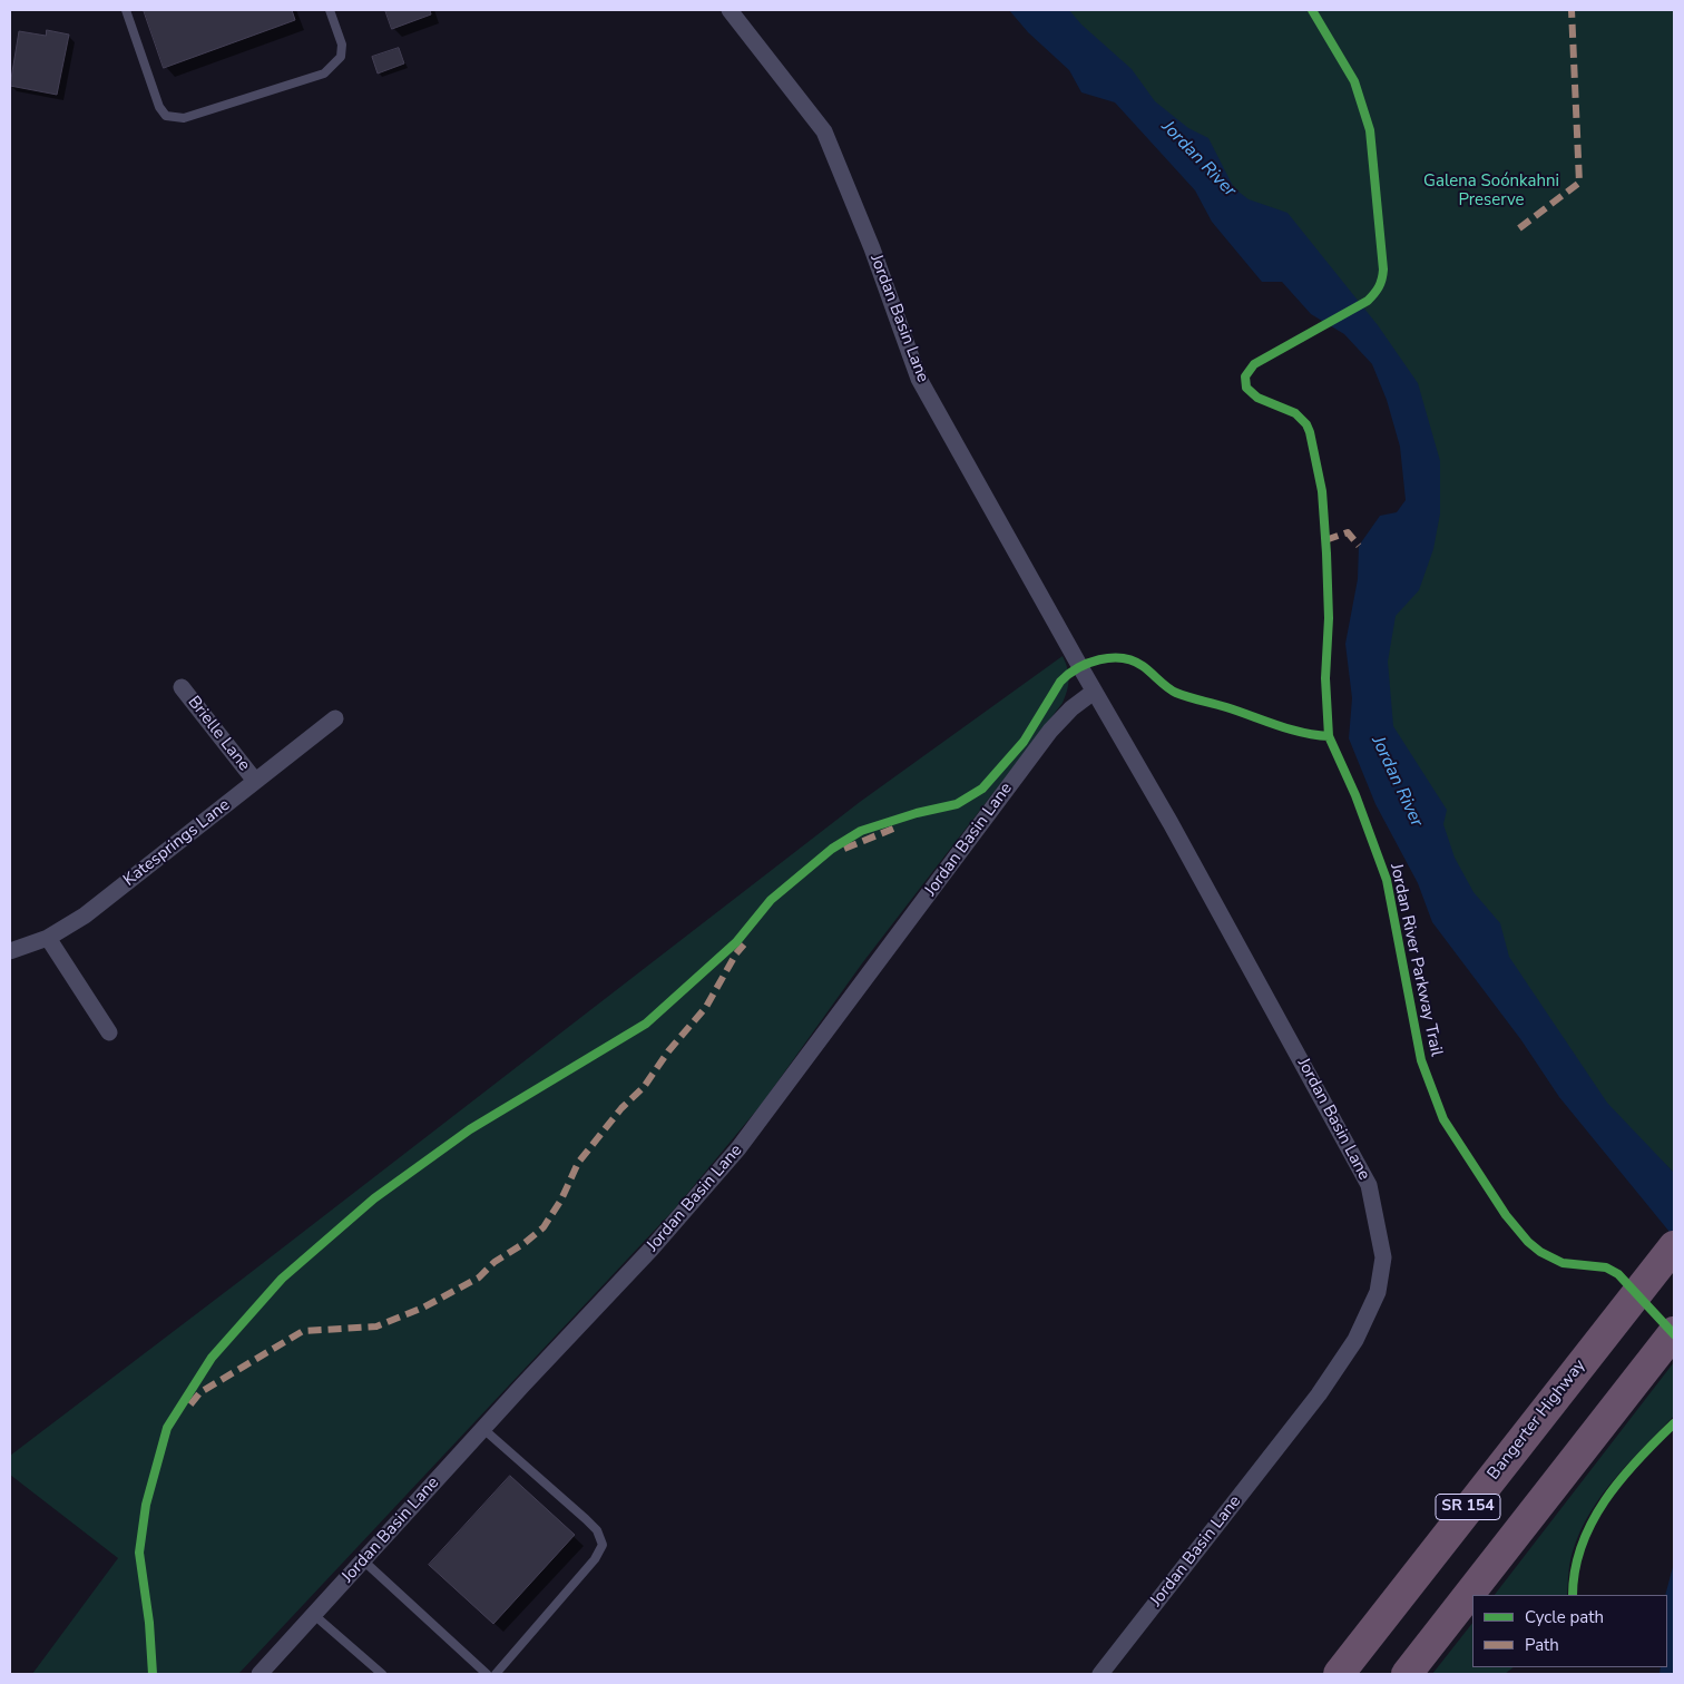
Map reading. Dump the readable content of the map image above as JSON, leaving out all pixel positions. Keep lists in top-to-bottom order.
{
  "streets": {
    "highway": ["Bangerter Highway", "SR 154"],
    "street": ["Jordan Basin Lane", "Brielle Lane", "Katesprings Lane"],
    "cycle path": ["Jordan River Parkway Trail"]
  },
  "crossings": [
    ["Brielle Lane", "Katesprings Lane"]
  ],
  "water": ["Jordan River"],
  "parks": ["Galena Soónkahni Preserve"],
  "legend": ["Cycle path", "Path"]
}
